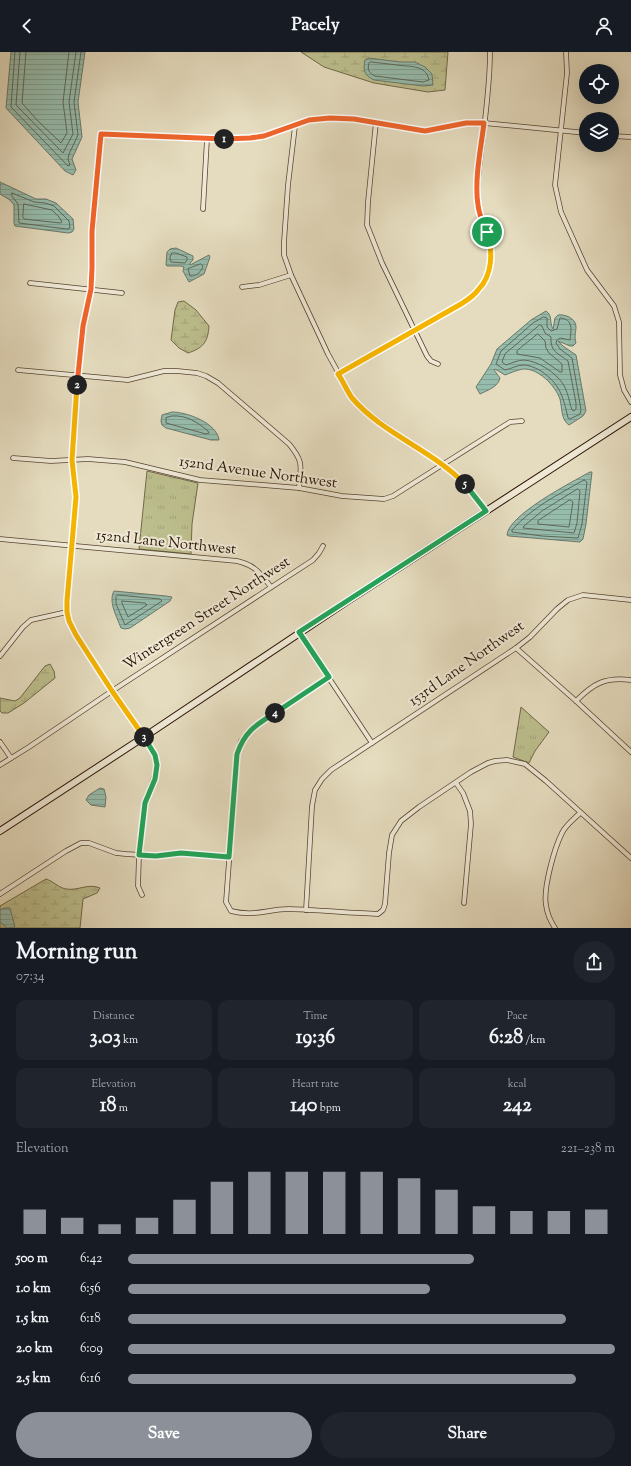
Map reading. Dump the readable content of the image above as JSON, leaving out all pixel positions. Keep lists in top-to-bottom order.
{
  "streets": {
    "street": [
      "152nd Avenue Northwest",
      "152nd Lane Northwest",
      "Wintergreen Street Northwest",
      "153rd Lane Northwest"
    ]
  },
  "crossings": [
    ["152nd Lane Northwest", "Wintergreen Street Northwest"]
  ],
  "page": {
    "header": "Pacely",
    "pins": [
      "1",
      "2",
      "5",
      "4",
      "3"
    ],
    "heading": ["Morning run", "07:34"],
    "stats": [
      ["Distance", "3.03 km"],
      ["Time", "19:36"],
      ["Pace", "6:28 /km"],
      ["Elevation", "18 m"],
      ["Heart rate", "140 bpm"],
      ["kcal", "242"]
    ],
    "chart": ["Elevation", "221–238 m"],
    "list": [
      {
        "name": "500 m",
        "note": "6:42"
      },
      {
        "name": "1.0 km",
        "note": "6:56"
      },
      {
        "name": "1.5 km",
        "note": "6:18"
      },
      {
        "name": "2.0 km",
        "note": "6:09"
      },
      {
        "name": "2.5 km",
        "note": "6:16"
      }
    ],
    "buttons": ["Save", "Share"]
  }
}
